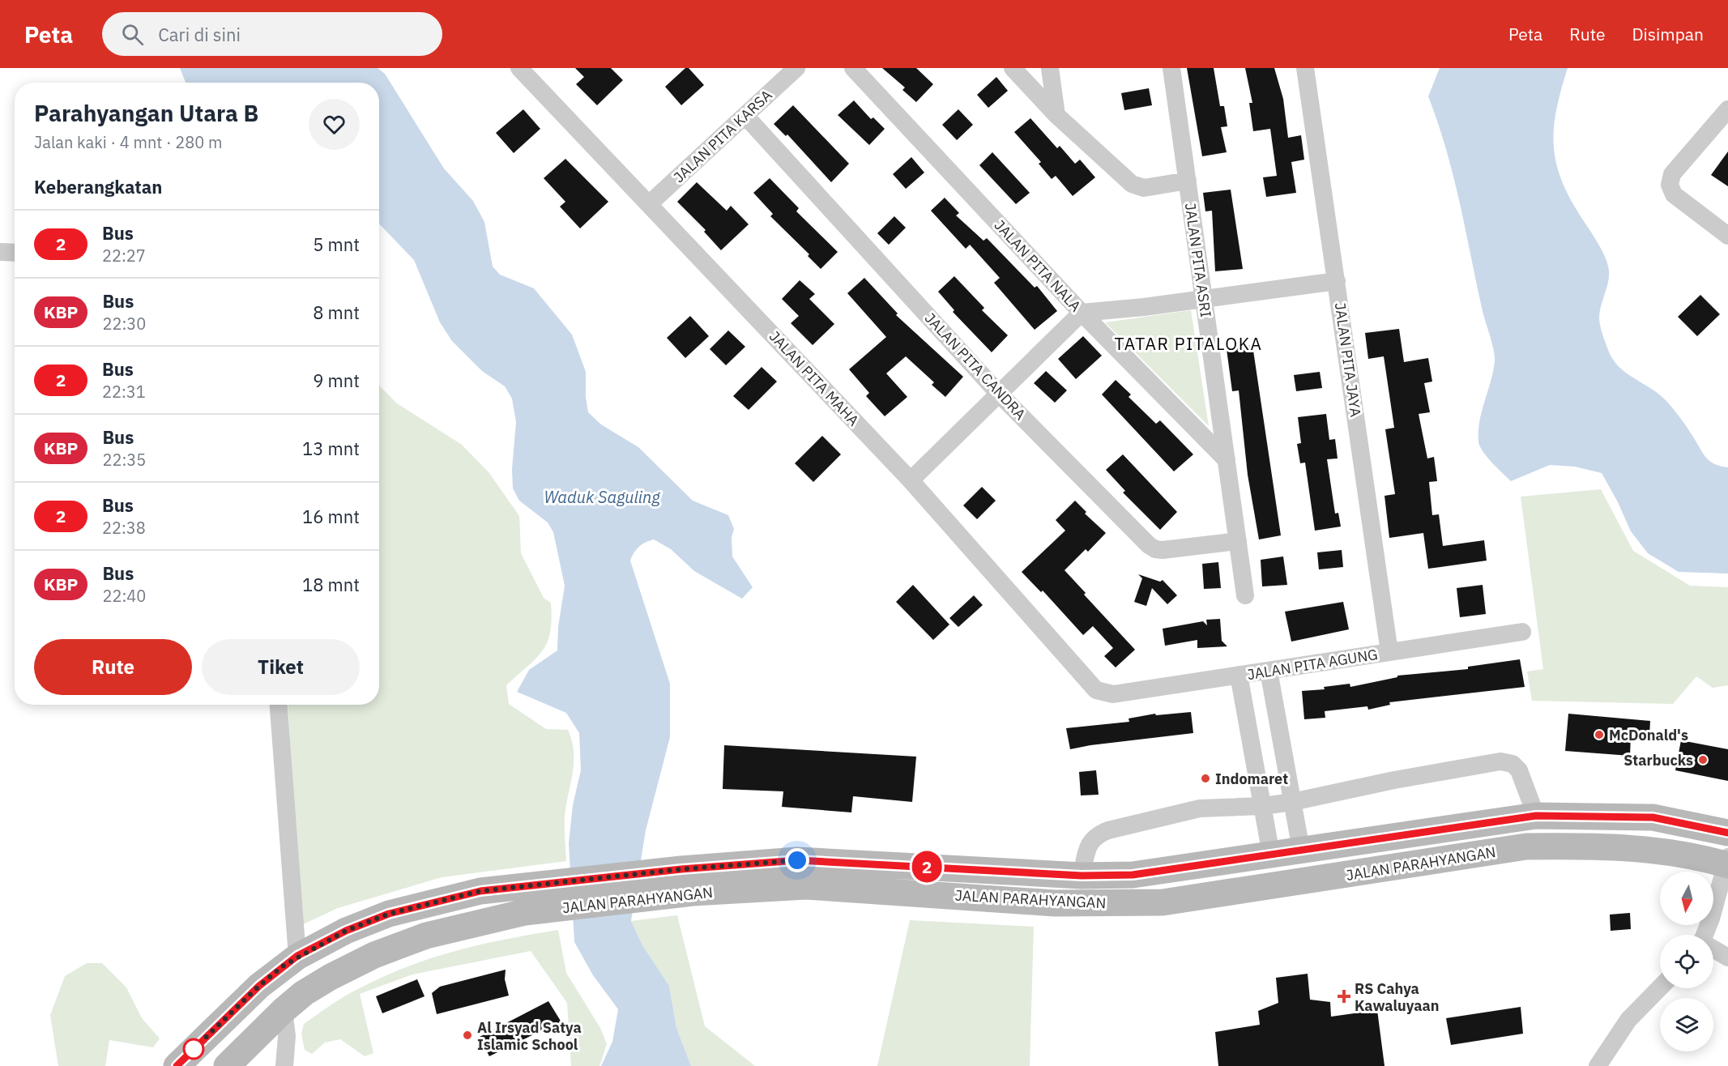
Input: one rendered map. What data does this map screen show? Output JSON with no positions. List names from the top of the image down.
{
  "streets": {
    "main road": ["JALAN PARAHYANGAN"],
    "street": [
      "JALAN PITA KARSA",
      "JALAN PITA ASRI",
      "JALAN PITA NALA",
      "JALAN PITA JAYA",
      "JALAN PITA CANDRA",
      "JALAN PITA MAHA",
      "JALAN PITA AGUNG"
    ]
  },
  "crossings": [
    ["JALAN PITA KARSA", "JALAN PITA CANDRA"],
    ["JALAN PITA KARSA", "JALAN PITA MAHA"],
    ["JALAN PITA ASRI", "JALAN PITA NALA"],
    ["JALAN PITA ASRI", "JALAN PITA CANDRA"],
    ["JALAN PITA JAYA", "JALAN PITA AGUNG"],
    ["JALAN PITA MAHA", "JALAN PITA AGUNG"]
  ],
  "districts": ["TATAR PITALOKA"],
  "water": ["Waduk Saguling"],
  "places": {
    "other": [
      "McDonald's",
      "Starbucks",
      "Indomaret",
      "Al Irsyad Satya Islamic School"
    ],
    "health": ["RS Cahya Kawaluyaan"]
  },
  "lines": ["bus line 2"],
  "north": "bottom",
  "page": {
    "header": "Peta",
    "search": "Cari di sini",
    "nav": ["Peta", "Rute", "Disimpan"],
    "on_map": "2",
    "heading": [
      ["Parahyangan Utara B", "Jalan kaki · 4 mnt · 280 m"],
      "Keberangkatan"
    ],
    "list": [
      {
        "mark": "2",
        "name": "Bus",
        "note": "22:27",
        "value": "5 mnt"
      },
      {
        "mark": "KBP",
        "name": "Bus",
        "note": "22:30",
        "value": "8 mnt"
      },
      {
        "mark": "2",
        "name": "Bus",
        "note": "22:31",
        "value": "9 mnt"
      },
      {
        "mark": "KBP",
        "name": "Bus",
        "note": "22:35",
        "value": "13 mnt"
      },
      {
        "mark": "2",
        "name": "Bus",
        "note": "22:38",
        "value": "16 mnt"
      },
      {
        "mark": "KBP",
        "name": "Bus",
        "note": "22:40",
        "value": "18 mnt"
      }
    ],
    "buttons": ["Rute", "Tiket"]
  }
}
